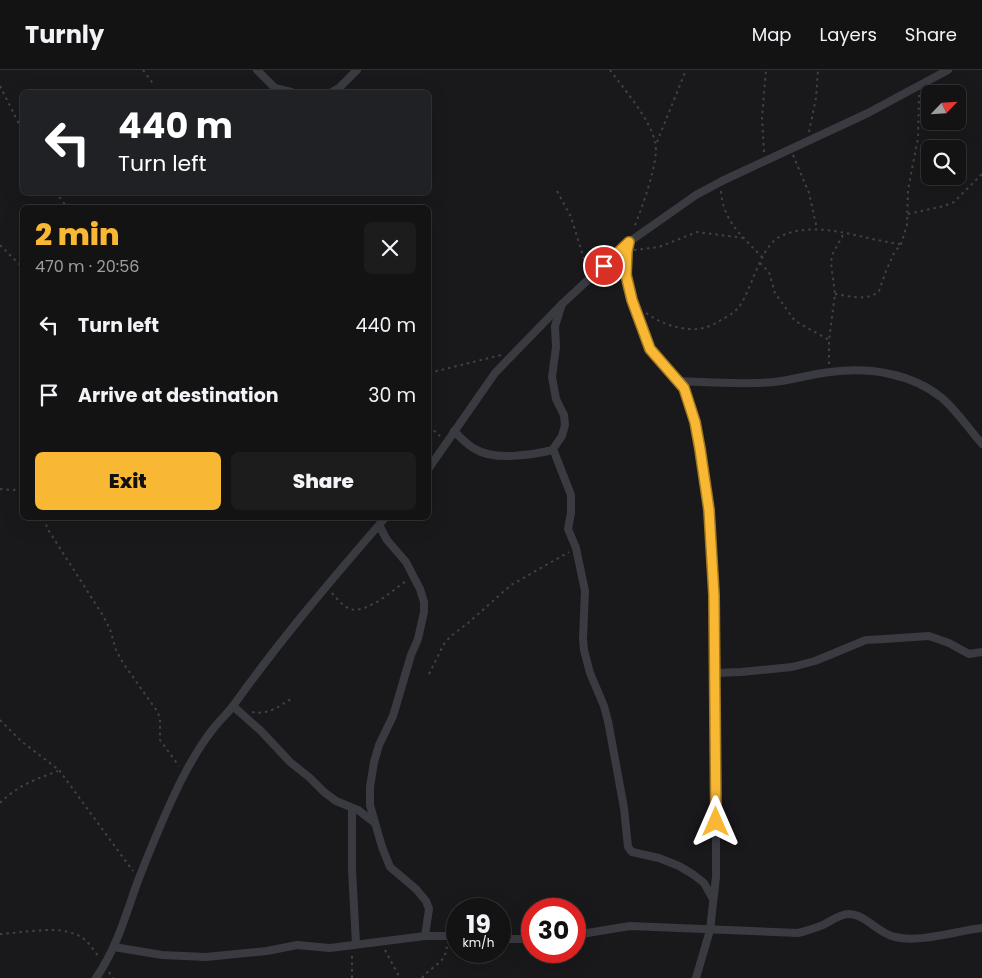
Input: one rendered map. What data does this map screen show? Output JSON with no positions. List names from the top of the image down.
{
  "north": "top right",
  "page": {
    "header": "Turnly",
    "nav": ["Map", "Layers", "Share"],
    "turn": ["440 m", "Turn left"],
    "heading": ["2 min", "470 m · 20:56"],
    "list": [
      {
        "name": "Turn left",
        "value": "440 m"
      },
      {
        "name": "Arrive at destination",
        "value": "30 m"
      }
    ],
    "buttons": ["Exit", "Share"],
    "speed": "19 km/h",
    "limit": "30"
  }
}
